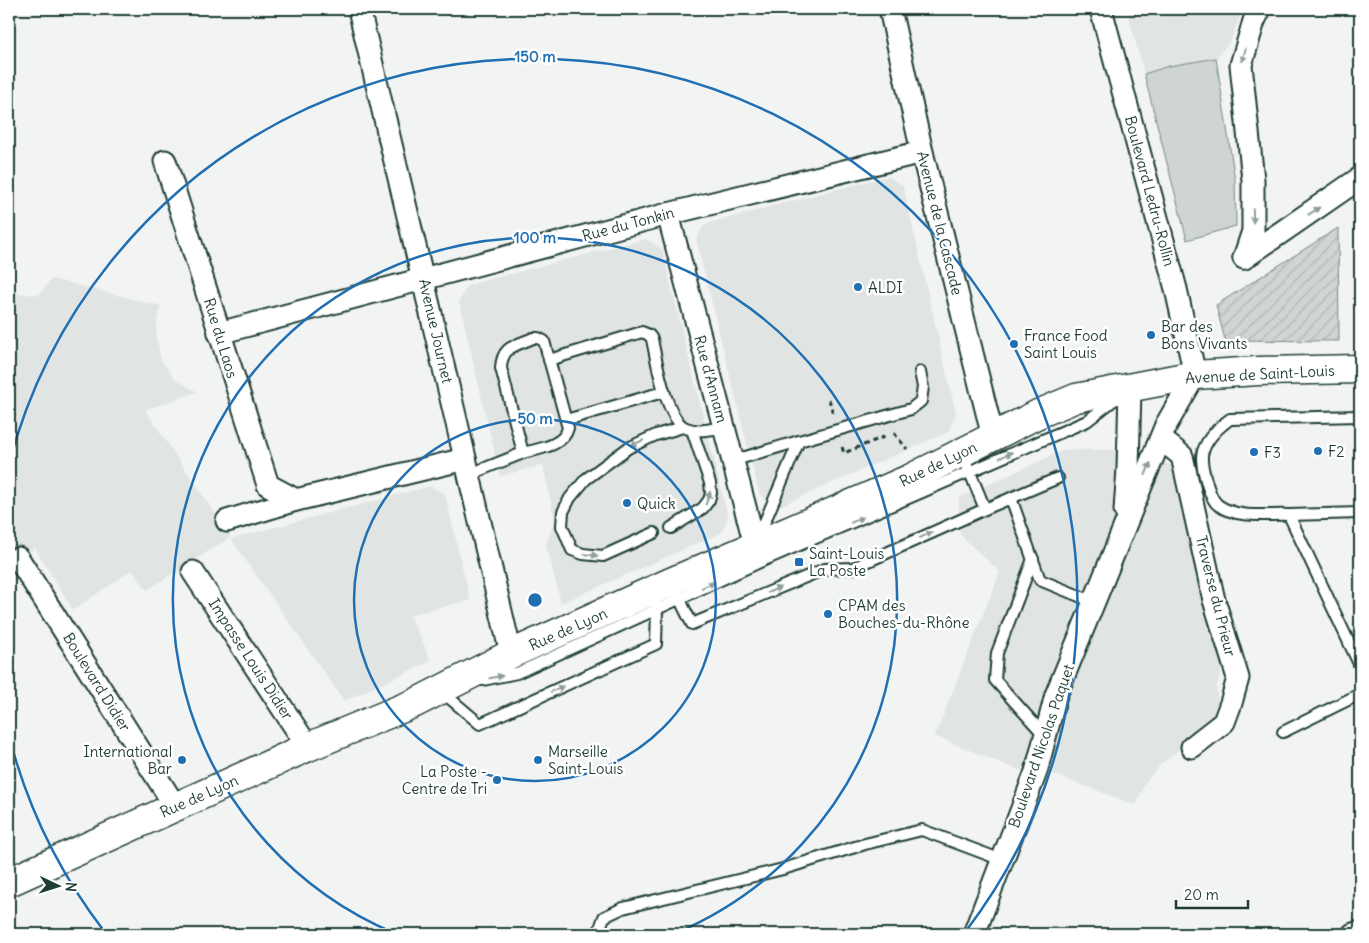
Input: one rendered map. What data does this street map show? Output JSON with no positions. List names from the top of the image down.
{
  "streets": {
    "street": [
      "Boulevard Ledru-Rollin",
      "Avenue de la Cascade",
      "Rue du Tonkin",
      "Avenue Journet",
      "Rue du Laos",
      "Avenue de Saint-Louis",
      "Rue d'Annam",
      "Rue de Lyon",
      "Traverse du Prieur",
      "Impasse Louis Didier",
      "Boulevard Didier",
      "Boulevard Nicolas Paquet"
    ]
  },
  "crossings": [
    ["Boulevard Ledru-Rollin", "Avenue de Saint-Louis"],
    ["Boulevard Ledru-Rollin", "Boulevard Nicolas Paquet"],
    ["Avenue de la Cascade", "Rue du Tonkin"],
    ["Avenue de la Cascade", "Rue de Lyon"],
    ["Rue du Tonkin", "Avenue Journet"],
    ["Rue du Tonkin", "Rue du Laos"],
    ["Rue du Tonkin", "Rue d'Annam"],
    ["Avenue Journet", "Rue de Lyon"],
    ["Avenue de Saint-Louis", "Rue de Lyon"],
    ["Avenue de Saint-Louis", "Boulevard Nicolas Paquet"],
    ["Rue d'Annam", "Rue de Lyon"],
    ["Rue de Lyon", "Impasse Louis Didier"],
    ["Rue de Lyon", "Boulevard Didier"],
    ["Rue de Lyon", "Boulevard Nicolas Paquet"],
    ["Traverse du Prieur", "Boulevard Nicolas Paquet"]
  ],
  "places": {
    "other": [
      "ALDI",
      "Bar des Bons Vivants",
      "France Food Saint Louis",
      "F2",
      "F3",
      "Quick",
      "CPAM des Bouches-du-Rhône",
      "International Bar",
      "Marseille Saint-Louis",
      "La Poste - Centre de Tri"
    ],
    "transit": ["Saint-Louis La Poste"]
  },
  "scale_bar": "20 m",
  "north": "right",
  "rings": ["150 m", "100 m", "50 m"]
}
